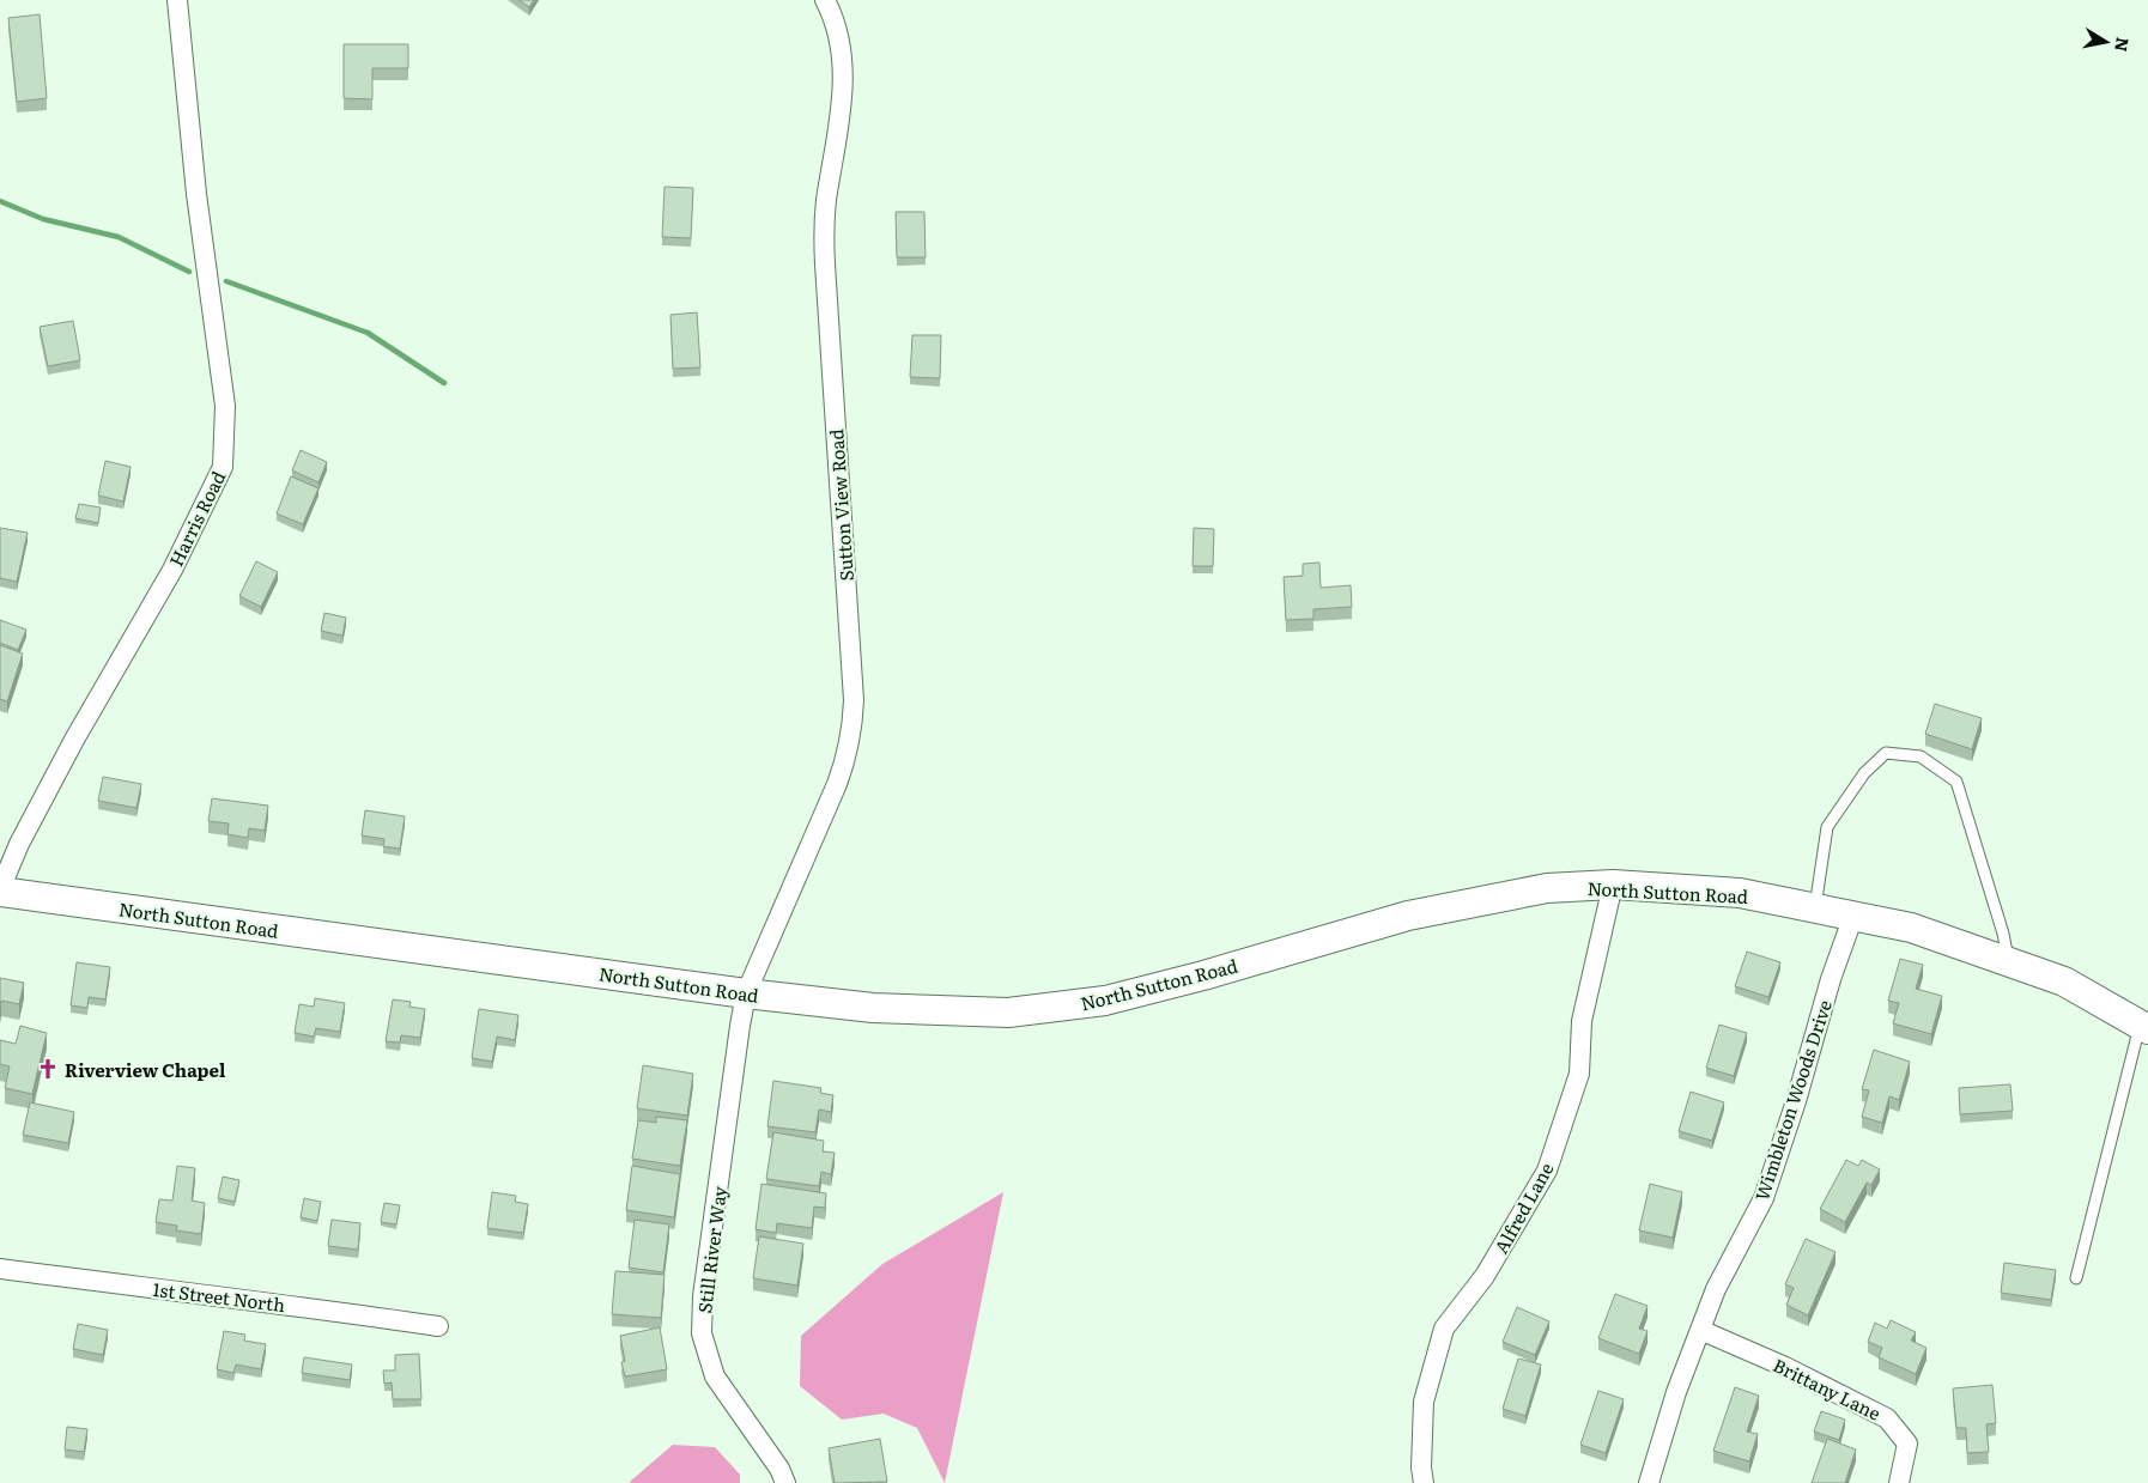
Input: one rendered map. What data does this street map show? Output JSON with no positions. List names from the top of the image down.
{
  "streets": {
    "main road": ["North Sutton Road"],
    "street": [
      "Sutton View Road",
      "Harris Road",
      "Wimbleton Woods Drive",
      "Alfred Lane",
      "Still River Way",
      "1st Street North",
      "Brittany Lane"
    ]
  },
  "crossings": [
    ["Sutton View Road", "North Sutton Road"],
    ["Sutton View Road", "Still River Way"],
    ["Harris Road", "North Sutton Road"],
    ["North Sutton Road", "Wimbleton Woods Drive"],
    ["North Sutton Road", "Alfred Lane"],
    ["North Sutton Road", "Still River Way"],
    ["Wimbleton Woods Drive", "Brittany Lane"]
  ],
  "places": {
    "church": ["Riverview Chapel"]
  },
  "north": "right"
}
